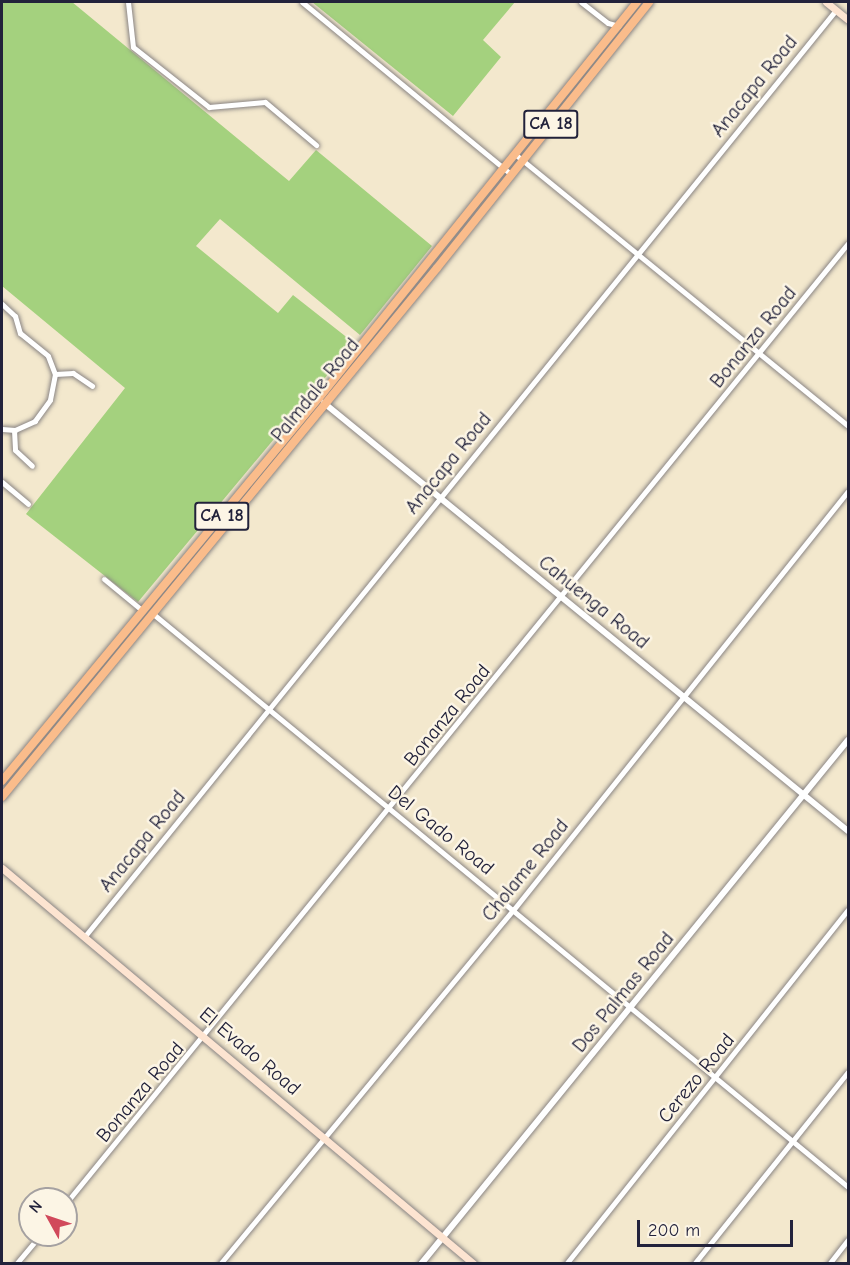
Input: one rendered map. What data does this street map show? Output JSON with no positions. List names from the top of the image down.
{
  "streets": {
    "highway": ["CA 18", "Palmdale Road"],
    "main road": ["El Evado Road"],
    "street": [
      "Anacapa Road",
      "Bonanza Road",
      "Cahuenga Road",
      "Del Gado Road",
      "Cholame Road",
      "Dos Palmas Road",
      "Cerezo Road"
    ]
  },
  "crossings": [
    ["Anacapa Road", "Cahuenga Road"],
    ["Anacapa Road", "Del Gado Road"],
    ["Anacapa Road", "El Evado Road"],
    ["Bonanza Road", "Cahuenga Road"],
    ["Bonanza Road", "Del Gado Road"],
    ["Bonanza Road", "El Evado Road"],
    ["Palmdale Road", "Cahuenga Road"],
    ["Palmdale Road", "Del Gado Road"],
    ["Cahuenga Road", "Cholame Road"],
    ["Cahuenga Road", "Dos Palmas Road"],
    ["Del Gado Road", "Cholame Road"],
    ["Del Gado Road", "Dos Palmas Road"],
    ["Del Gado Road", "Cerezo Road"],
    ["Cholame Road", "El Evado Road"],
    ["Dos Palmas Road", "El Evado Road"]
  ],
  "scale_bar": "200 m",
  "north": "top left"
}
